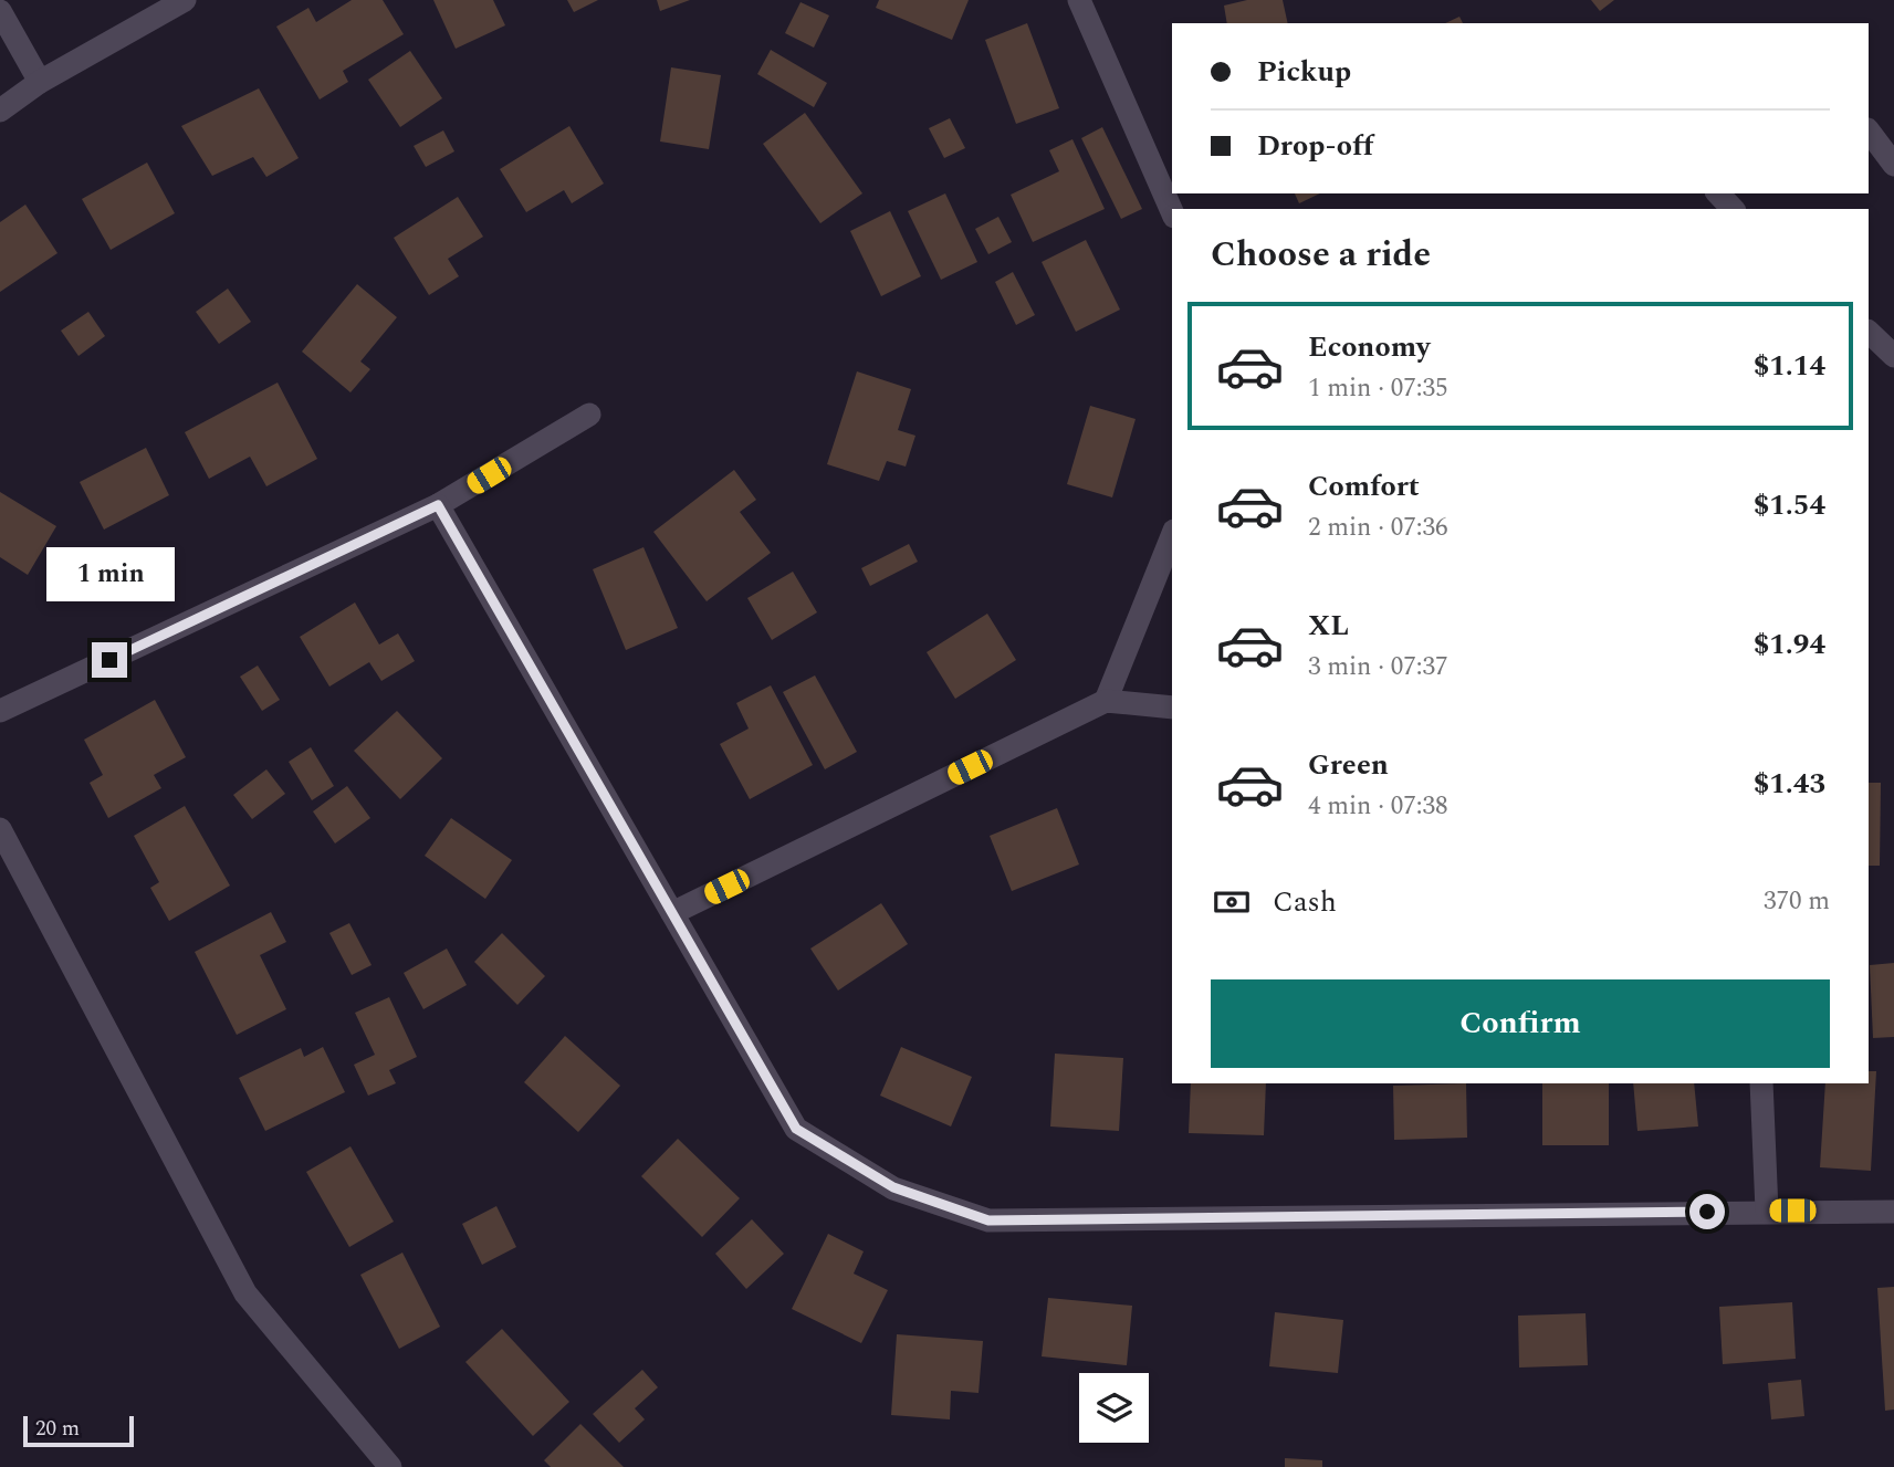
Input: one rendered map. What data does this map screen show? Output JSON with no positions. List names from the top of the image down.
{
  "scale_bar": "20 m",
  "page": {
    "banner": ["Pickup", "Drop-off"],
    "heading": "Choose a ride",
    "list": [
      {
        "name": "Economy",
        "note": "1 min · 07:35",
        "value": "$1.14"
      },
      {
        "name": "Comfort",
        "note": "2 min · 07:36",
        "value": "$1.54"
      },
      {
        "name": "XL",
        "note": "3 min · 07:37",
        "value": "$1.94"
      },
      {
        "name": "Green",
        "note": "4 min · 07:38",
        "value": "$1.43"
      }
    ],
    "bubble": "1 min",
    "pay": ["Cash", "370 m"],
    "buttons": "Confirm",
    "scale": "20 m"
  }
}
